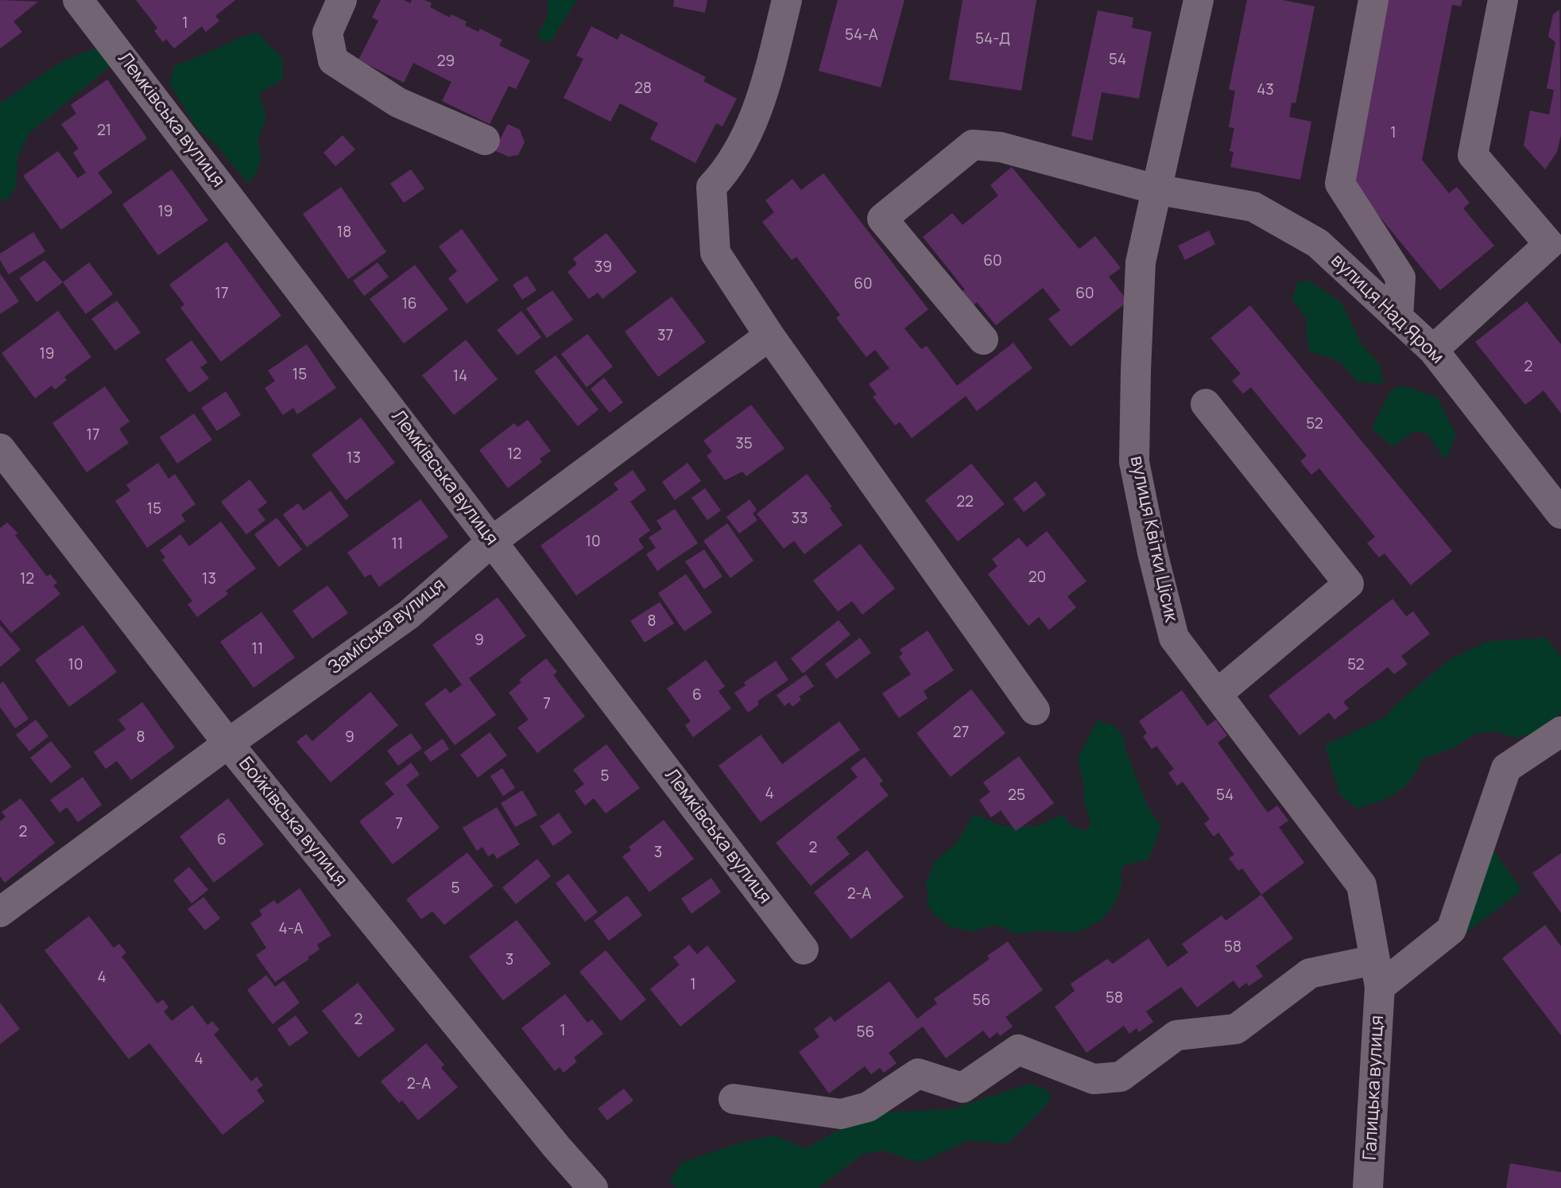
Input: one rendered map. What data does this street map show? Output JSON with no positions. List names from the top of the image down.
{
  "streets": {
    "street": [
      "Лемківська вулиця",
      "вулиця Над Яром",
      "вулиця Квітки Цісик",
      "Заміська вулиця",
      "Бойківська вулиця",
      "Галицька вулиця"
    ]
  },
  "crossings": [
    ["Лемківська вулиця", "Заміська вулиця"],
    ["вулиця Над Яром", "вулиця Квітки Цісик"],
    ["вулиця Квітки Цісик", "Галицька вулиця"],
    ["Заміська вулиця", "Бойківська вулиця"]
  ],
  "house_numbers": [
    "1",
    "54-А",
    "54-Д",
    "54",
    "29",
    "28",
    "43",
    "21",
    "1",
    "19",
    "18",
    "60",
    "39",
    "60",
    "17",
    "60",
    "16",
    "37",
    "19",
    "2",
    "15",
    "14",
    "52",
    "17",
    "35",
    "12",
    "13",
    "22",
    "15",
    "33",
    "10",
    "11",
    "20",
    "12",
    "13",
    "8",
    "9",
    "11",
    "10",
    "52",
    "6",
    "7",
    "27",
    "8",
    "9",
    "5",
    "4",
    "25",
    "54",
    "7",
    "2",
    "6",
    "2",
    "3",
    "5",
    "2-А",
    "4-А",
    "58",
    "3",
    "4",
    "1",
    "58",
    "56",
    "2",
    "1",
    "56",
    "4",
    "2-А"
  ]
}
